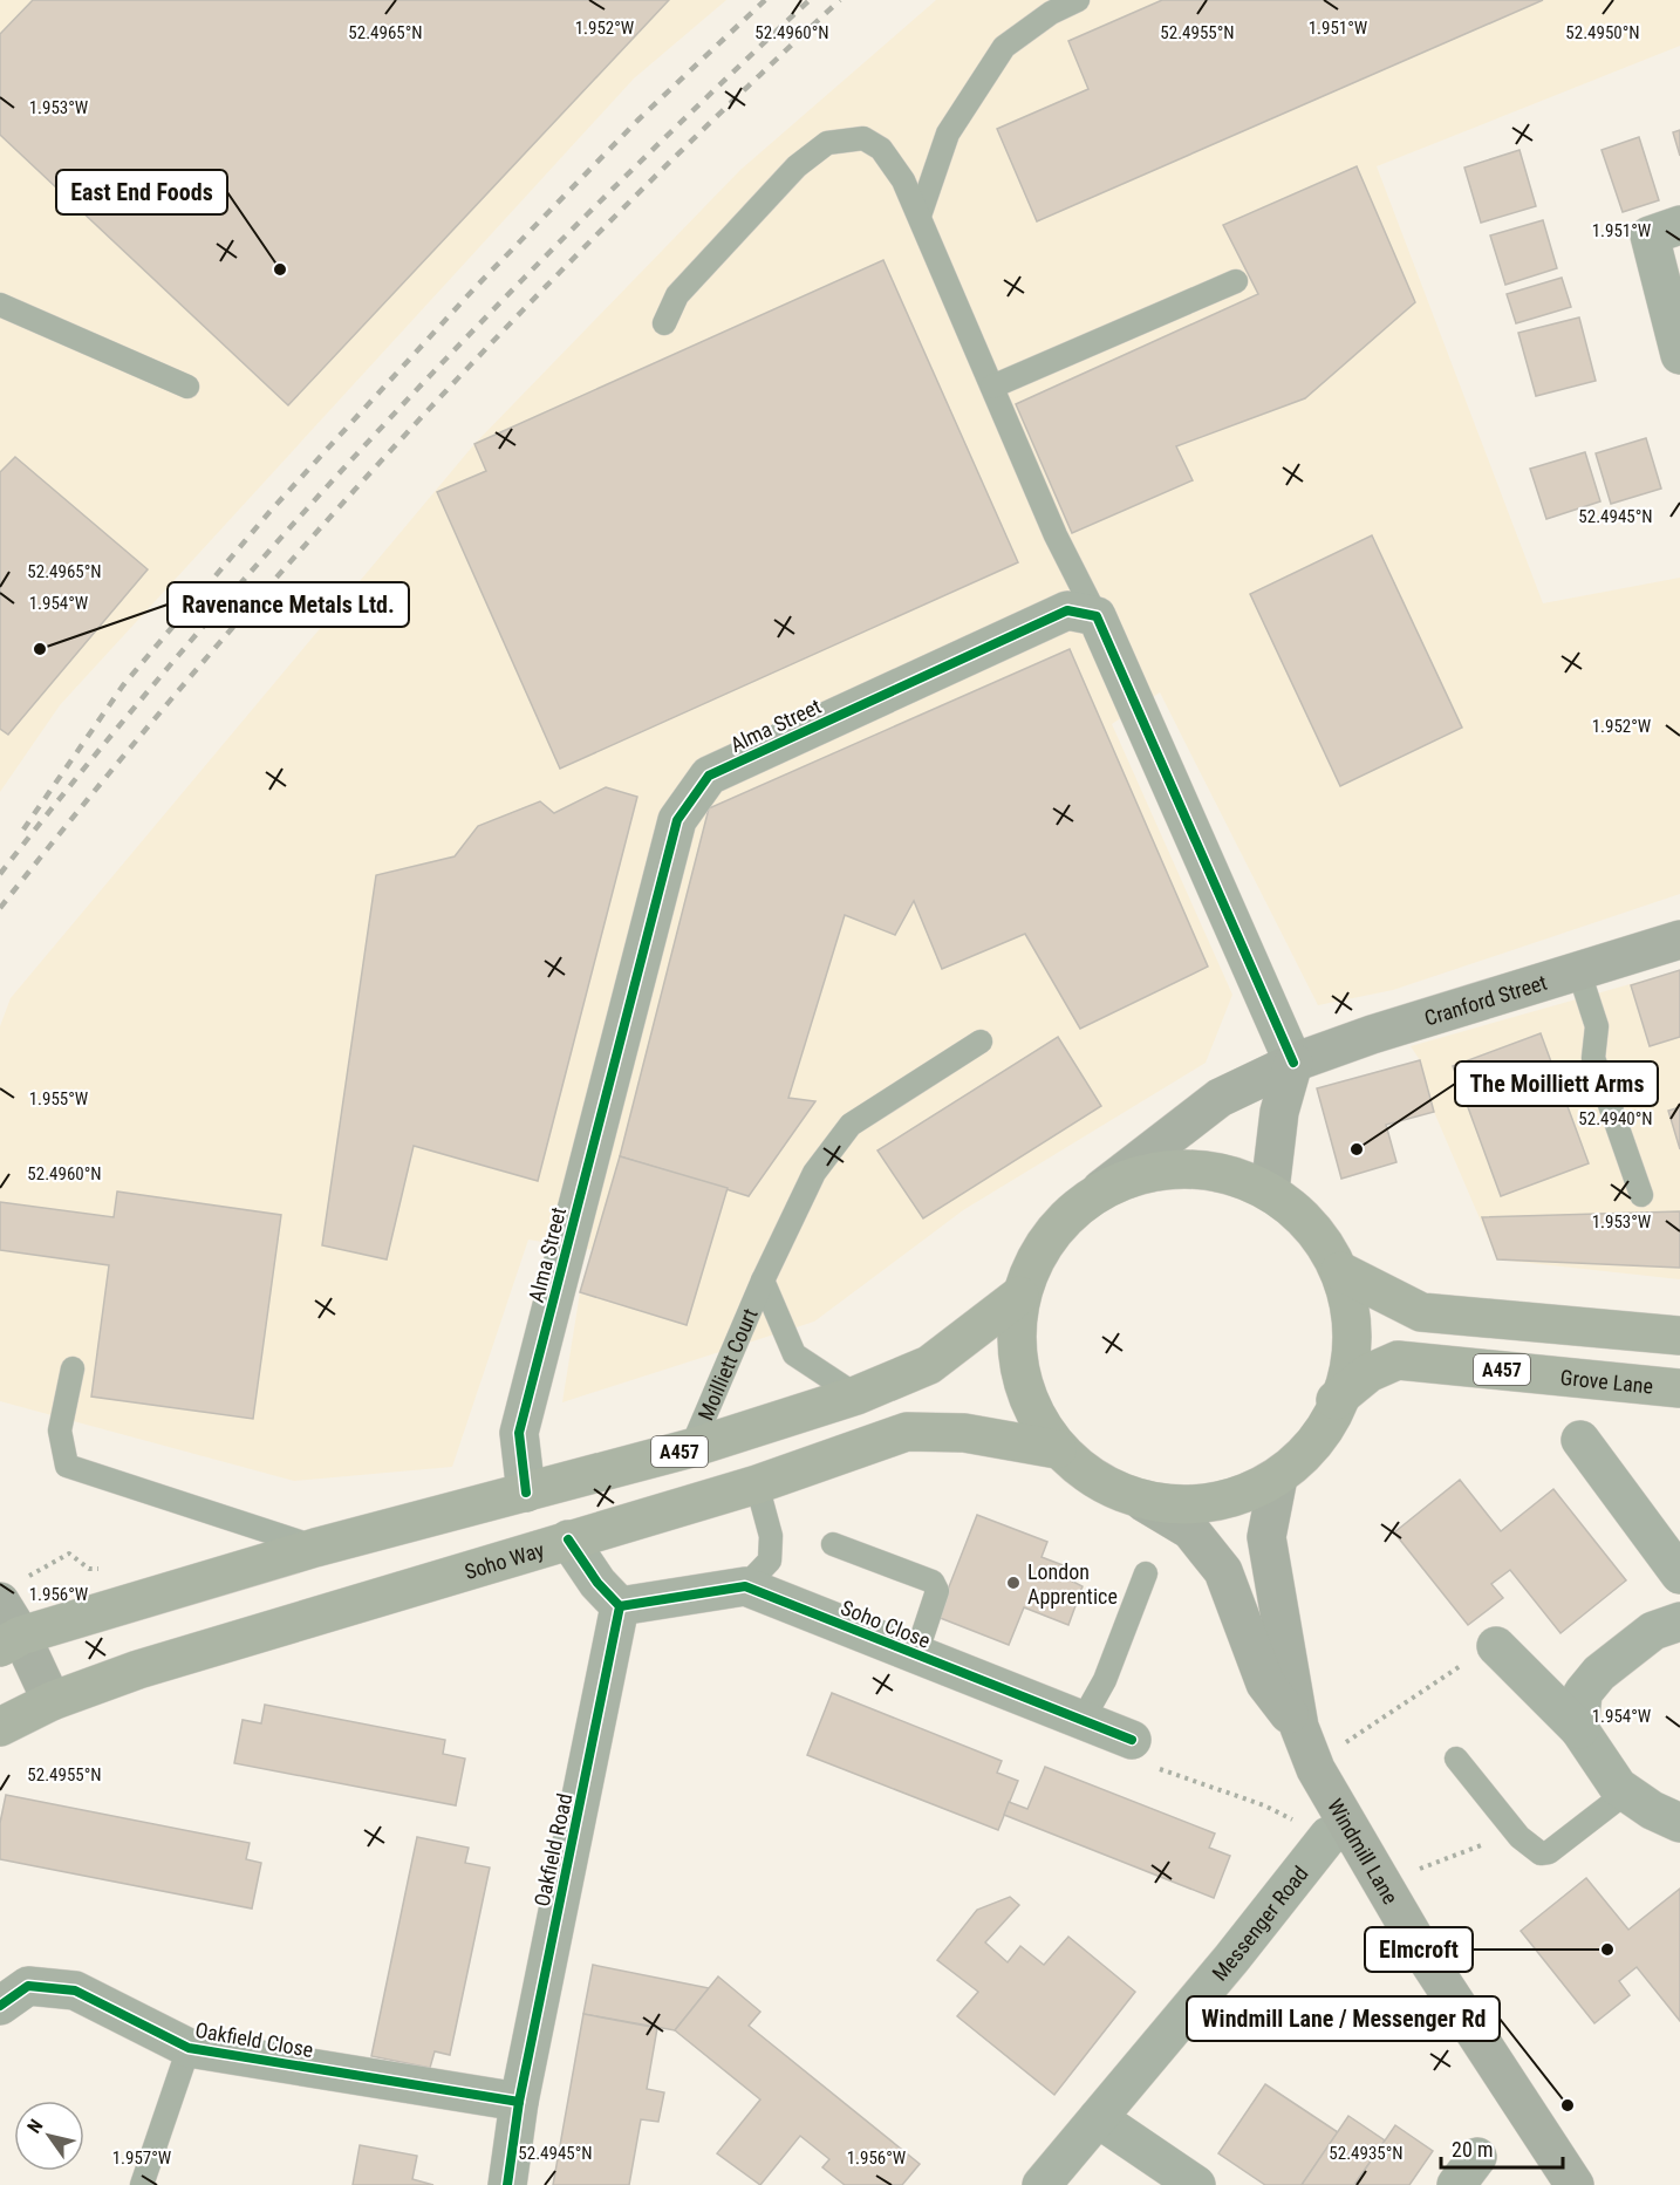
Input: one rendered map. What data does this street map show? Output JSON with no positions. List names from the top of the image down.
{
  "streets": {
    "main road": [
      "Cranford Street",
      "A457",
      "Grove Lane",
      "Soho Way",
      "Windmill Lane"
    ],
    "street": [
      "Alma Street",
      "Soho Close",
      "Oakfield Road",
      "Messenger Road",
      "Oakfield Close"
    ],
    "lane": ["Moilliett Court"]
  },
  "crossings": [
    ["Alma Street", "A457"],
    ["Moilliett Court", "A457"],
    ["Oakfield Road", "Oakfield Close"],
    ["Windmill Lane", "Messenger Road"]
  ],
  "places": [
    "East End Foods",
    "Ravenance Metals Ltd.",
    "The Moilliett Arms",
    "London Apprentice",
    "Elmcroft",
    "Windmill Lane / Messenger Rd"
  ],
  "scale_bar": "20 m",
  "north": "top left",
  "coordinates": [
    "1.952°W",
    "1.951°W",
    "52.4965°N",
    "52.4960°N",
    "52.4955°N",
    "52.4950°N",
    "1.953°W",
    "52.4945°N",
    "1.954°W",
    "1.955°W",
    "52.4940°N",
    "1.956°W",
    "52.4935°N",
    "1.957°W"
  ]
}
